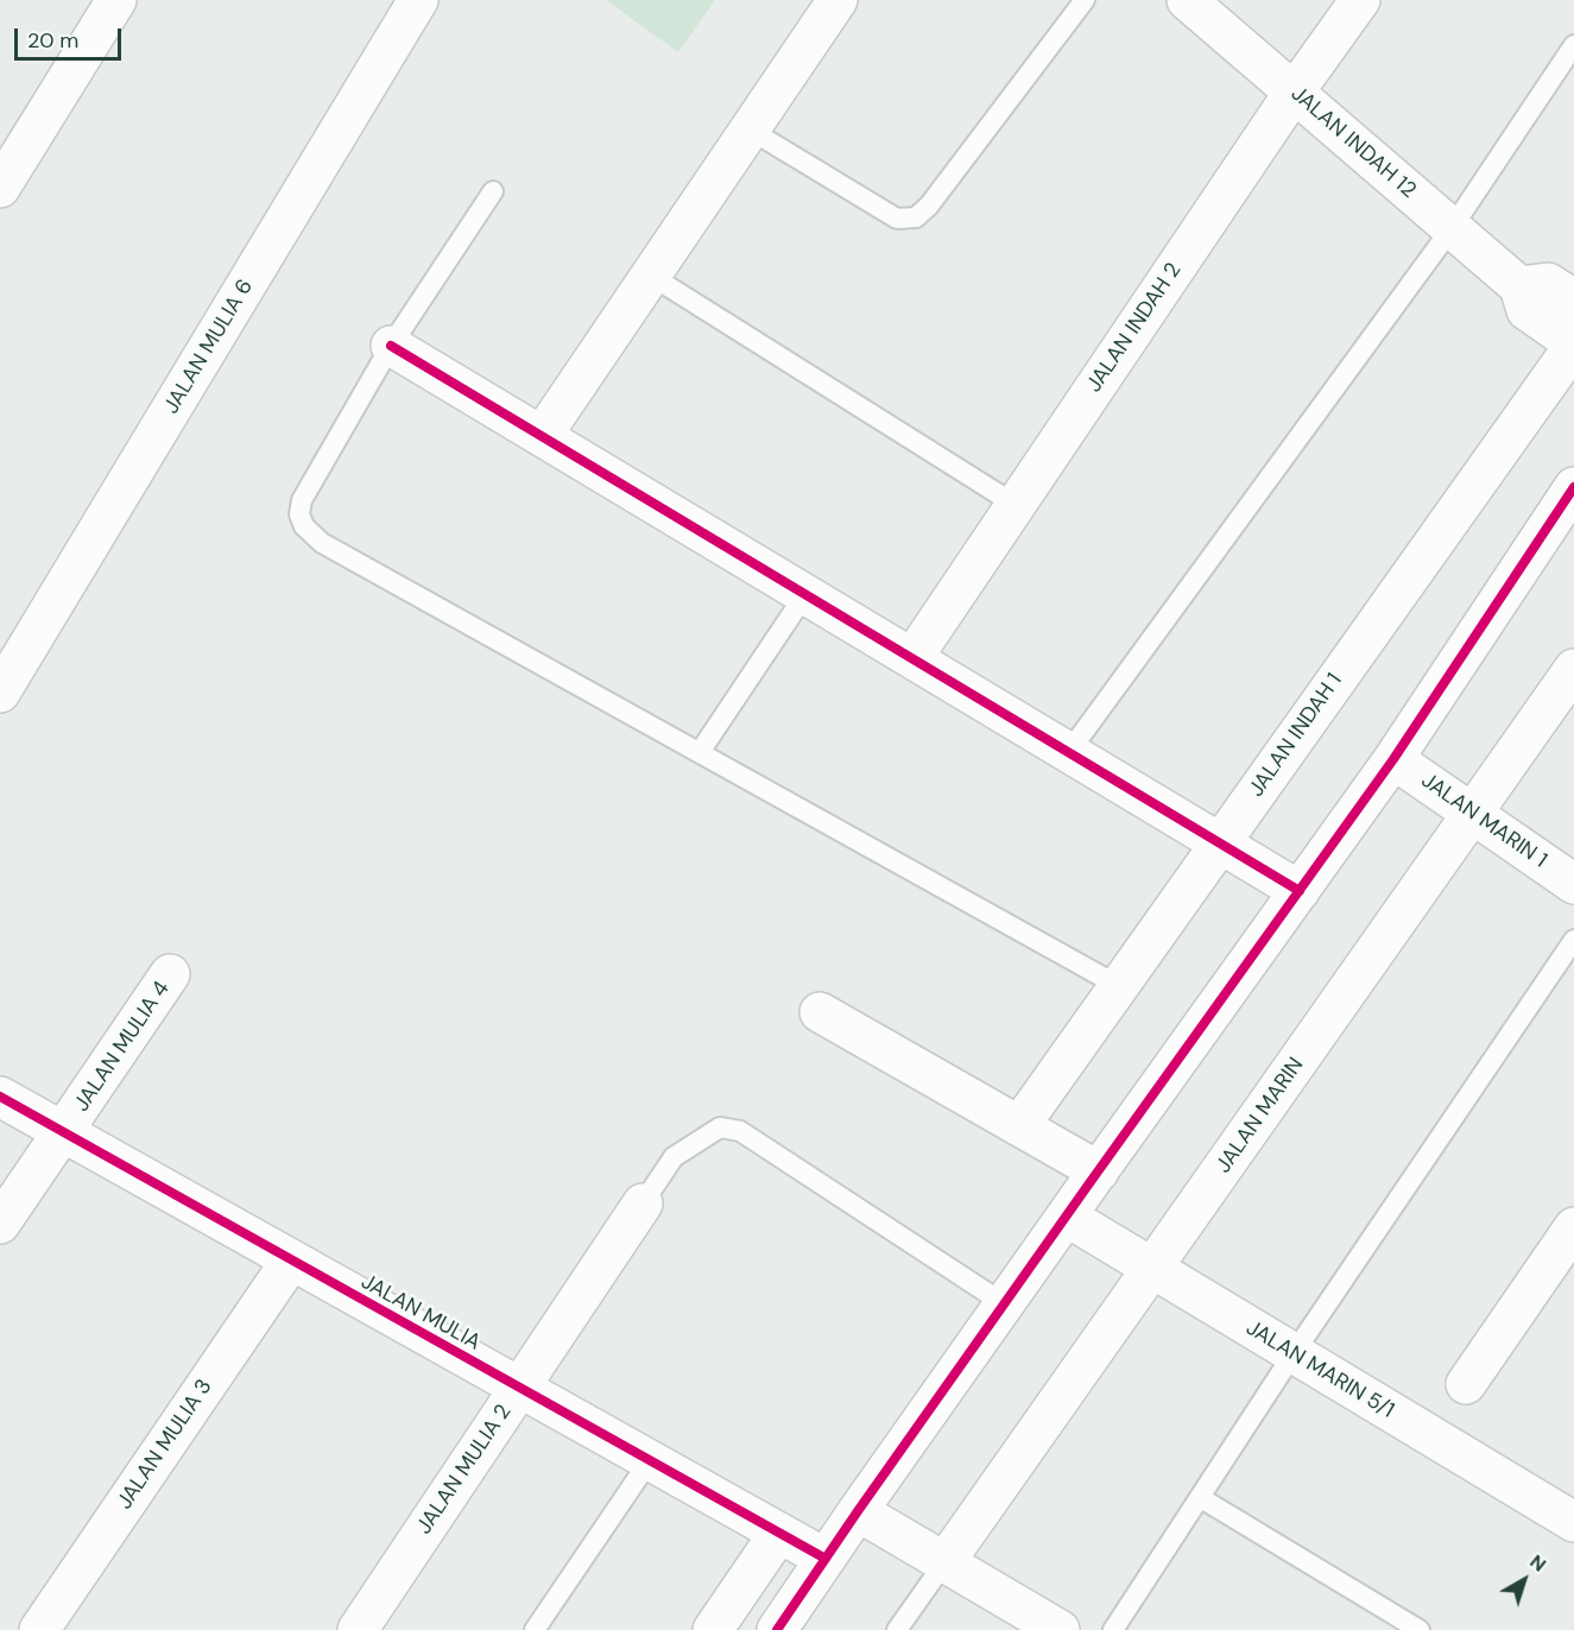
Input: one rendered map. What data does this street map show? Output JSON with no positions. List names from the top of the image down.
{
  "streets": {
    "street": [
      "JALAN INDAH 12",
      "JALAN INDAH 2",
      "JALAN MULIA 6",
      "JALAN INDAH 1",
      "JALAN MARIN 1",
      "JALAN MULIA 4",
      "JALAN MARIN",
      "JALAN MULIA",
      "JALAN MARIN 5/1",
      "JALAN MULIA 3",
      "JALAN MULIA 2"
    ]
  },
  "crossings": [
    ["JALAN INDAH 12", "JALAN INDAH 2"],
    ["JALAN INDAH 12", "JALAN INDAH 1"],
    ["JALAN MARIN 1", "JALAN MARIN"],
    ["JALAN MULIA 4", "JALAN MULIA"],
    ["JALAN MARIN", "JALAN MARIN 5/1"],
    ["JALAN MULIA", "JALAN MULIA 3"],
    ["JALAN MULIA", "JALAN MULIA 2"]
  ],
  "scale_bar": "20 m",
  "north": "top right"
}
